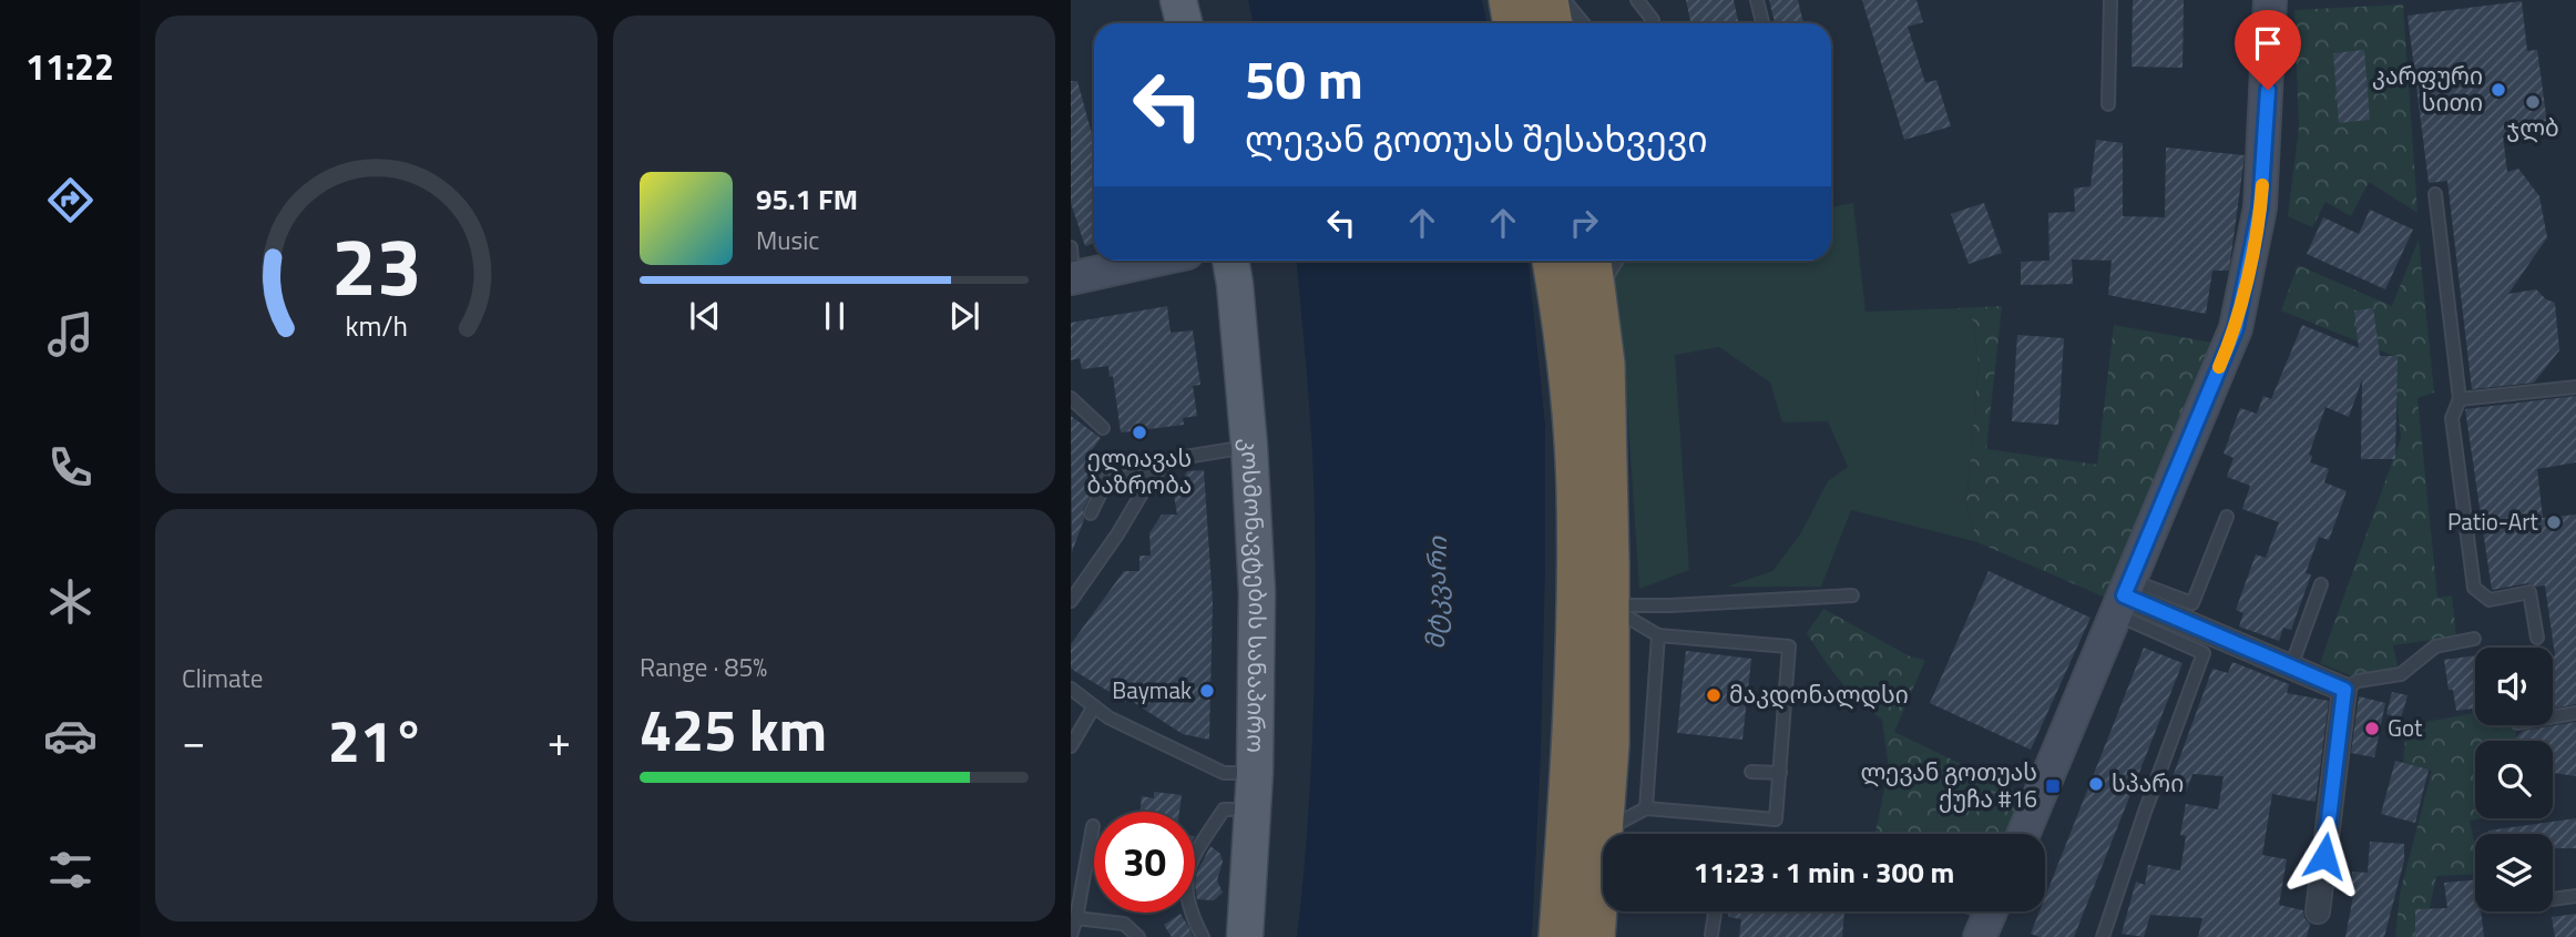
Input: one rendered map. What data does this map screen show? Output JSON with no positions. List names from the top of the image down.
{
  "streets": {
    "main road": ["კოსმონავტების სანაპირო"]
  },
  "water": ["მტკვარი"],
  "places": {
    "other": [
      "კარფური სითი",
      "ჯლბ",
      "ელიავას ბაზრობა",
      "Patio-Art",
      "Baymak",
      "მაკდონალდსი",
      "Got",
      "სპარი"
    ],
    "transit": ["ლევან გოთუას ქუჩა #16"]
  },
  "page": {
    "tabs": "11:22",
    "turn": ["50 m", "ლევან გოთუას შესახვევი"],
    "song": ["95.1 FM", "Music"],
    "tile": [
      "Climate",
      ["Range · 85%", "425 km"]
    ],
    "heat": ["−", "21°", "+"],
    "limit": "30",
    "trip": "11:23 · 1 min · 300 m",
    "gauge": ["23", "km/h"]
  }
}
